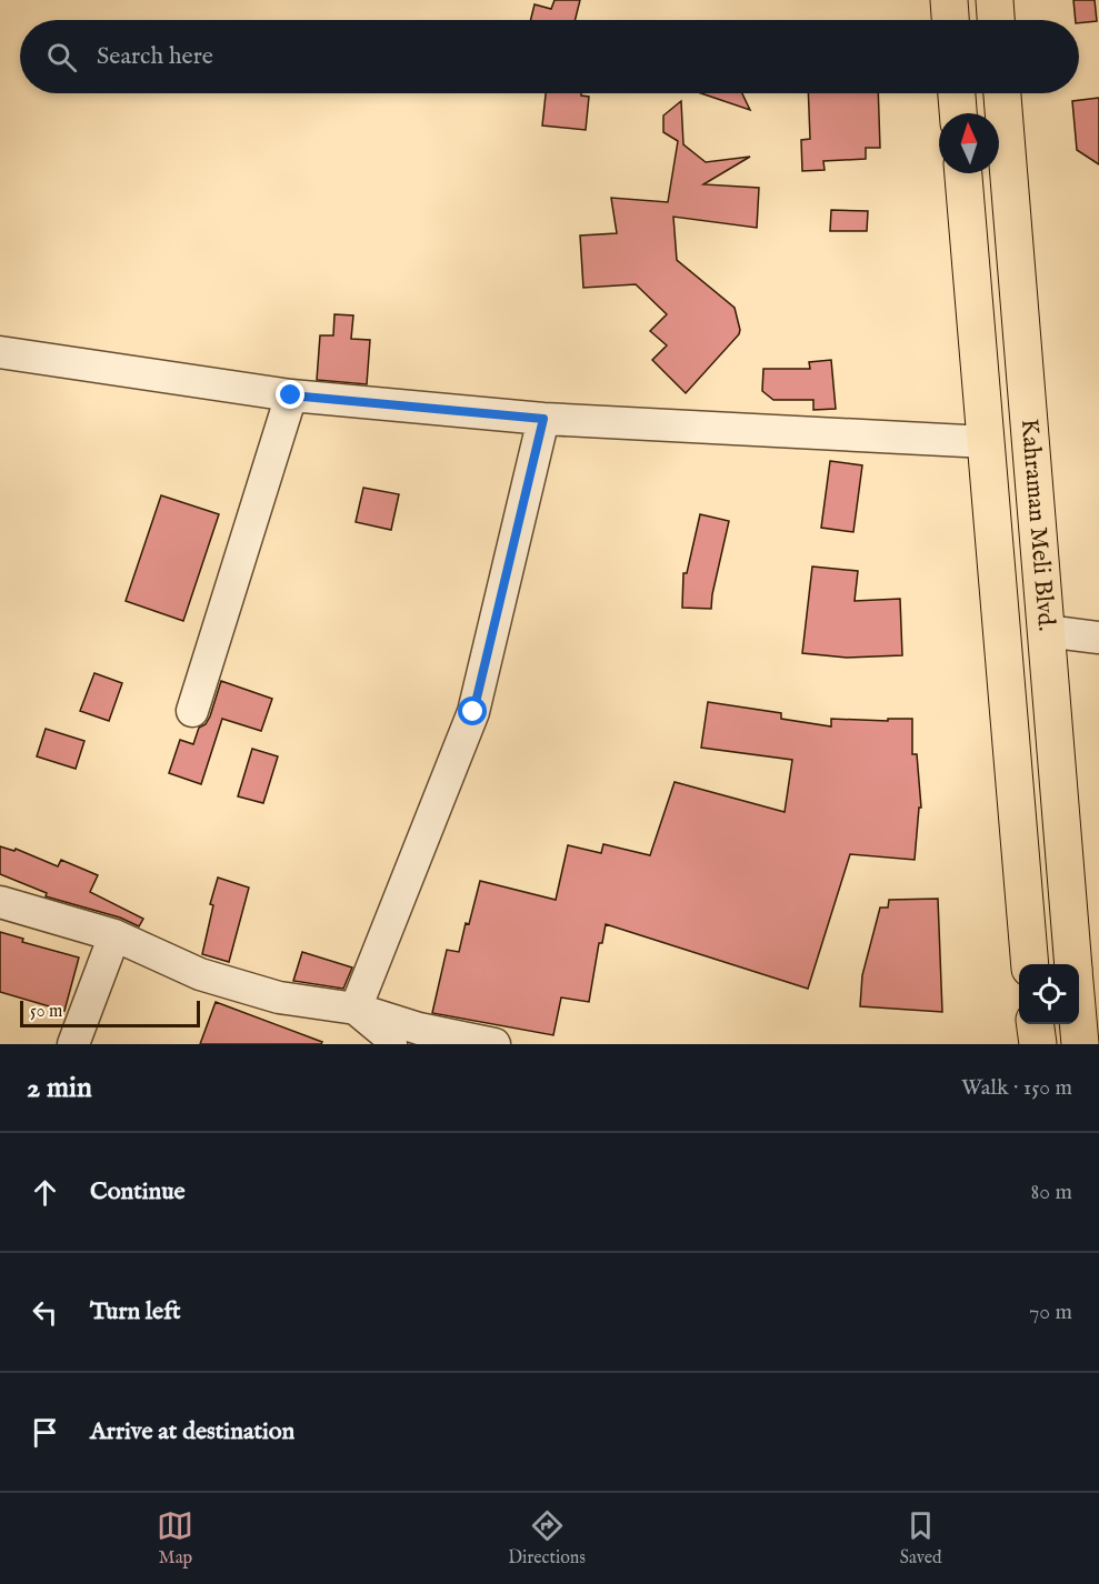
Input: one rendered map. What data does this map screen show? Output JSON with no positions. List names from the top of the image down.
{
  "streets": {
    "highway": ["Kahraman Meli Blvd."]
  },
  "scale_bar": "50 m",
  "north": "top",
  "page": {
    "search": "Search here",
    "scale": "50 m",
    "heading": ["2 min", "Walk · 150 m"],
    "list": [
      ["Continue", "80 m"],
      ["Turn left", "70 m"],
      "Arrive at destination"
    ],
    "nav": ["Map", "Directions", "Saved"]
  }
}
